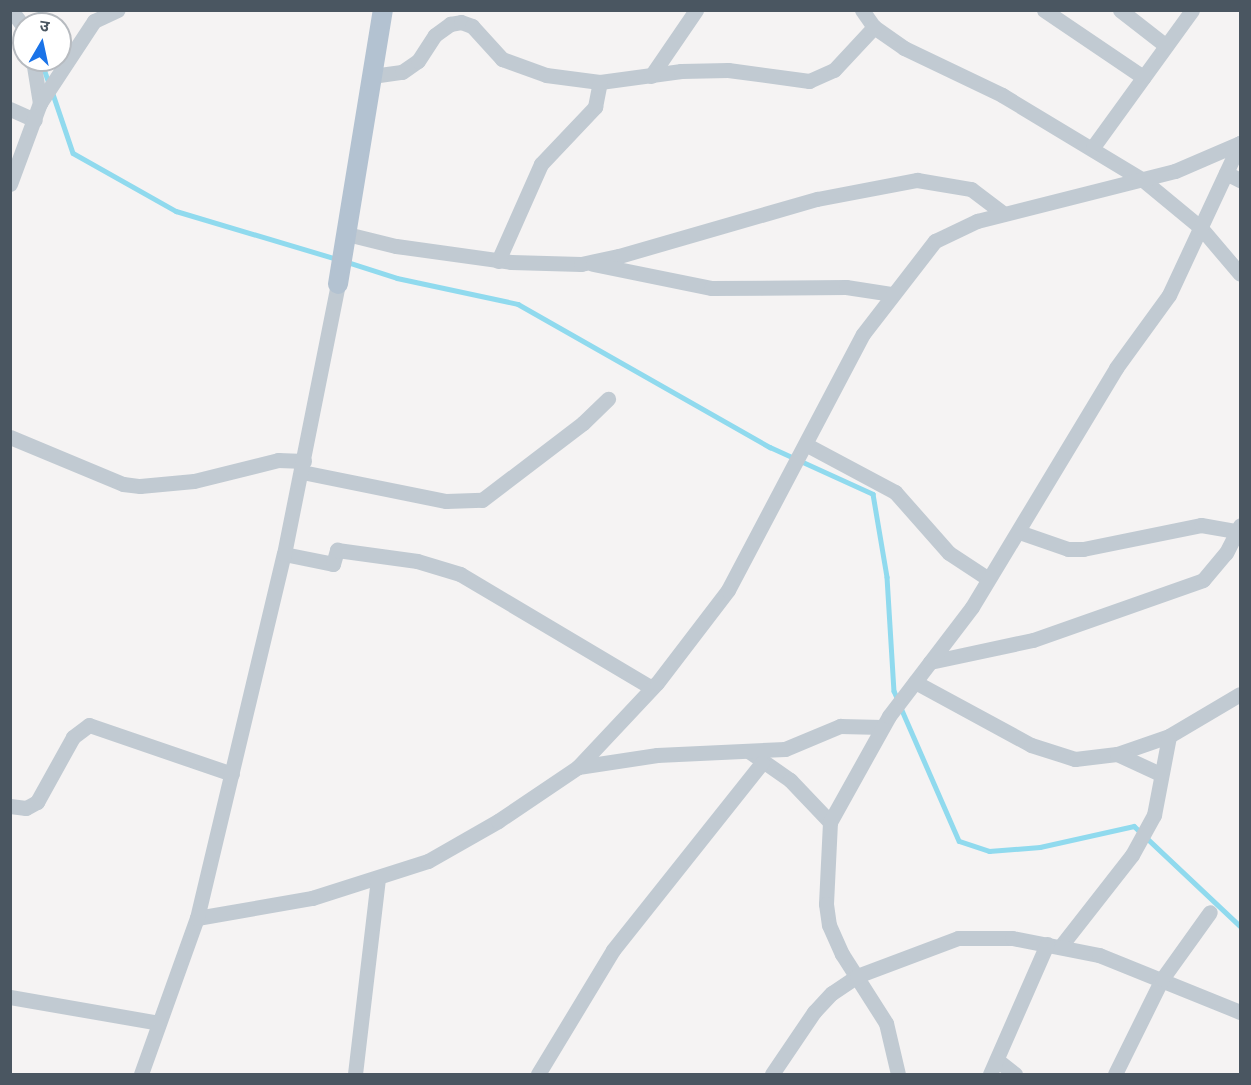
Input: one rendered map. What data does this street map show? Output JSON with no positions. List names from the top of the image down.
{
  "north": "top"
}
